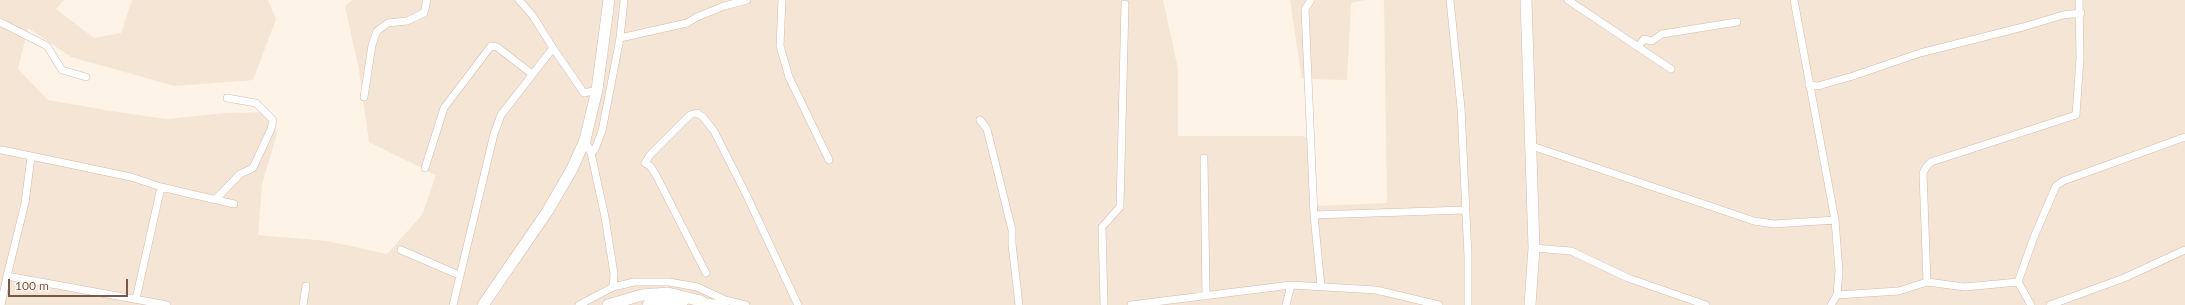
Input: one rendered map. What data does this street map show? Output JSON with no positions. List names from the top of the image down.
{
  "scale_bar": "100 m"
}
